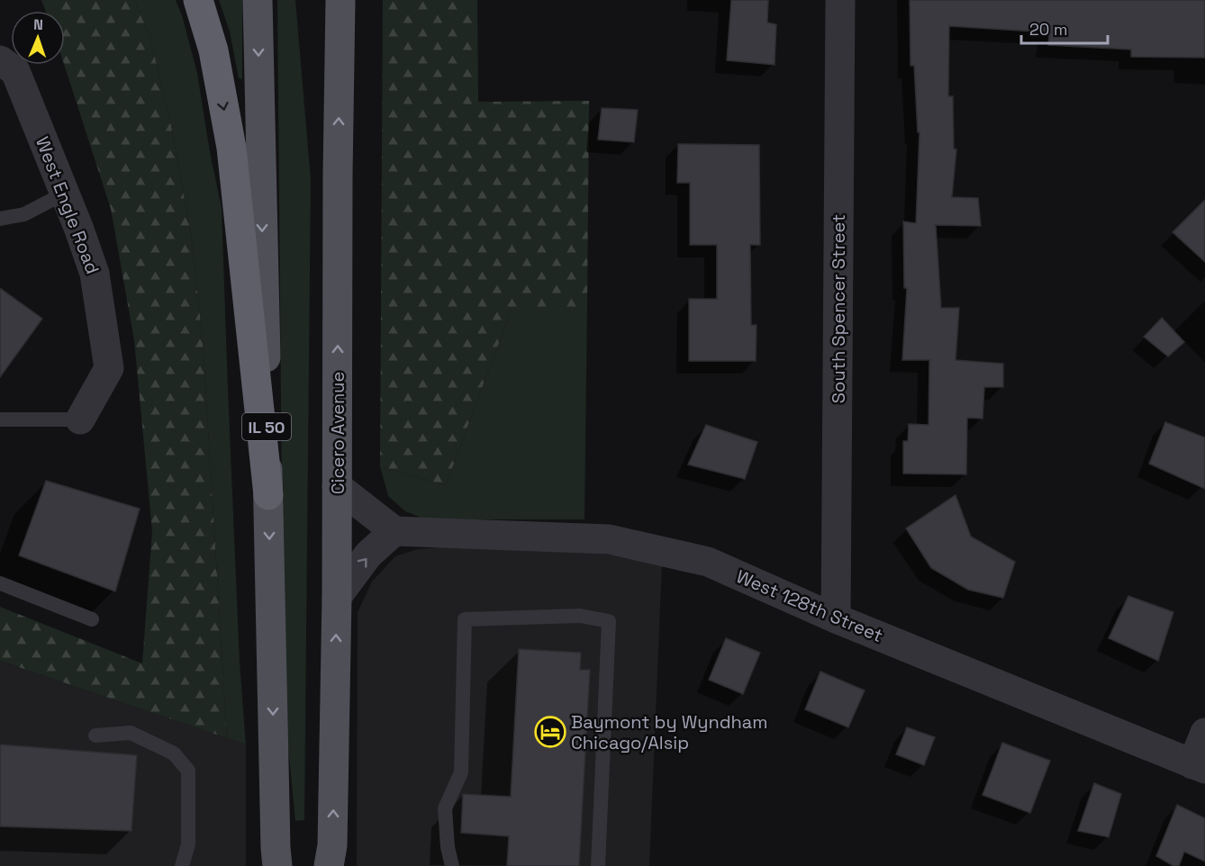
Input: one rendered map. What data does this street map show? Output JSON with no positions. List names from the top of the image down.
{
  "streets": {
    "main road": ["IL 50", "Cicero Avenue"],
    "street": ["West Engle Road", "South Spencer Street", "West 128th Street"]
  },
  "crossings": [
    ["South Spencer Street", "West 128th Street"]
  ],
  "places": {
    "hotel": ["Baymont by Wyndham Chicago/Alsip"]
  },
  "scale_bar": "20 m",
  "north": "top"
}
